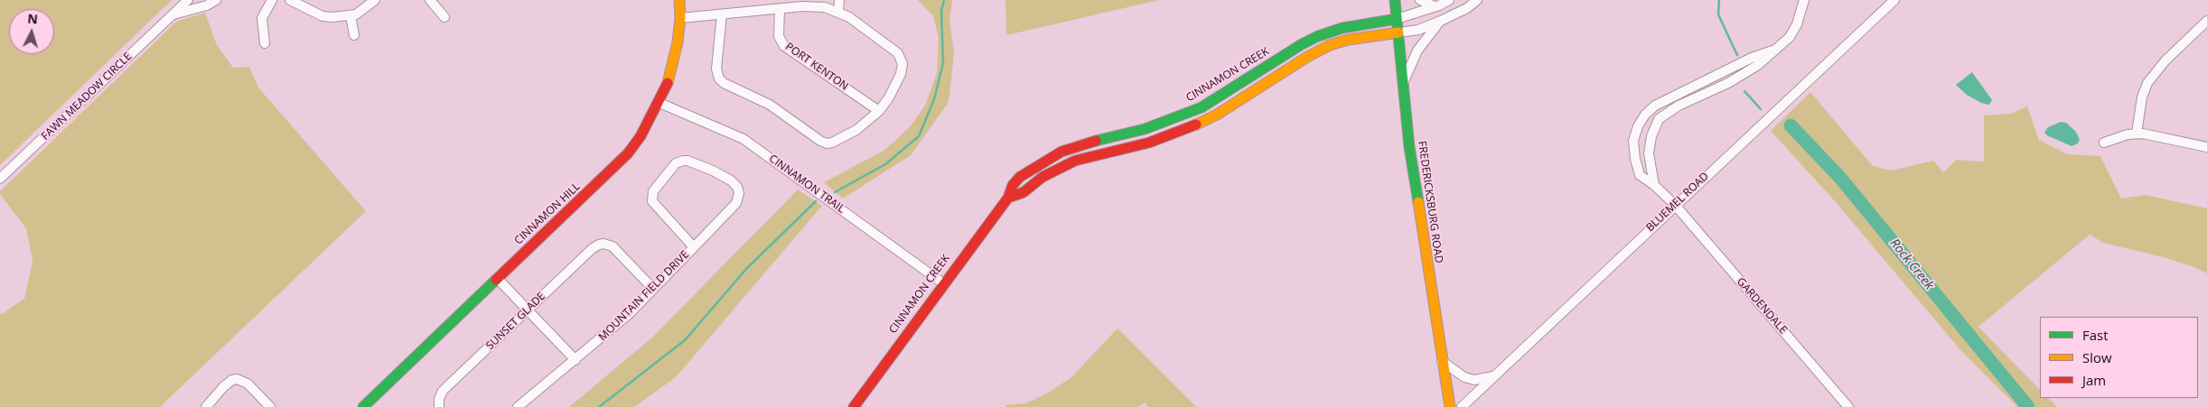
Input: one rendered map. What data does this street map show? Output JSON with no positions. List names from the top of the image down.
{
  "streets": {
    "street": [
      "PORT KENTON",
      "CINNAMON CREEK",
      "FAWN MEADOW CIRCLE",
      "CINNAMON TRAIL",
      "FREDERICKSBURG ROAD",
      "BLUEMEL ROAD",
      "CINNAMON HILL",
      "MOUNTAIN FIELD DRIVE",
      "GARDENDALE",
      "SUNSET GLADE"
    ]
  },
  "crossings": [
    ["CINNAMON CREEK", "CINNAMON TRAIL"],
    ["CINNAMON CREEK", "FREDERICKSBURG ROAD"],
    ["CINNAMON TRAIL", "CINNAMON HILL"],
    ["BLUEMEL ROAD", "GARDENDALE"],
    ["MOUNTAIN FIELD DRIVE", "SUNSET GLADE"]
  ],
  "water": ["Rock Creek"],
  "legend": ["Fast", "Slow", "Jam"],
  "north": "top"
}
